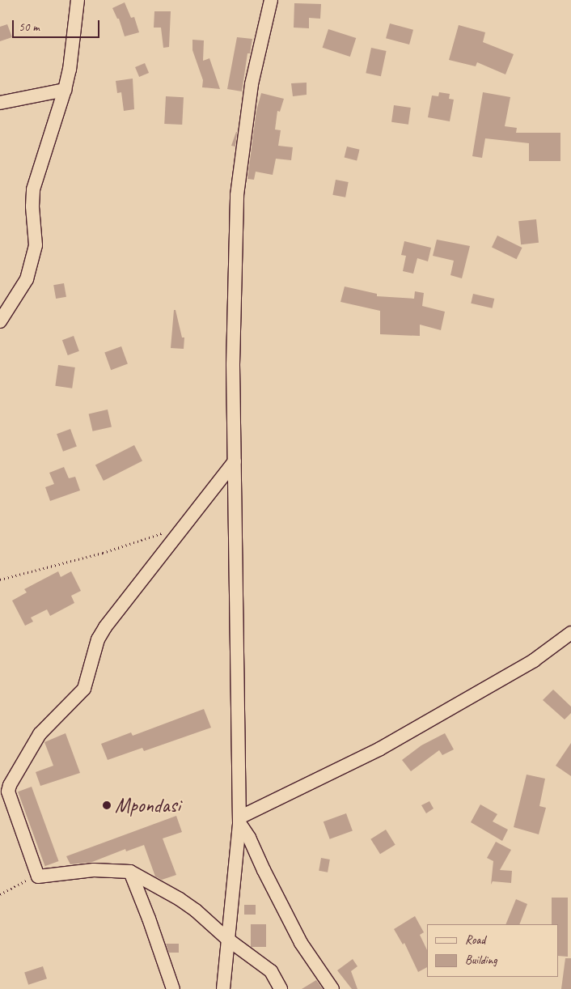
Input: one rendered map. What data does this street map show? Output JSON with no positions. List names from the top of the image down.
{
  "places": ["Mpondasi"],
  "legend": ["Road", "Building"],
  "scale_bar": "50 m"
}
